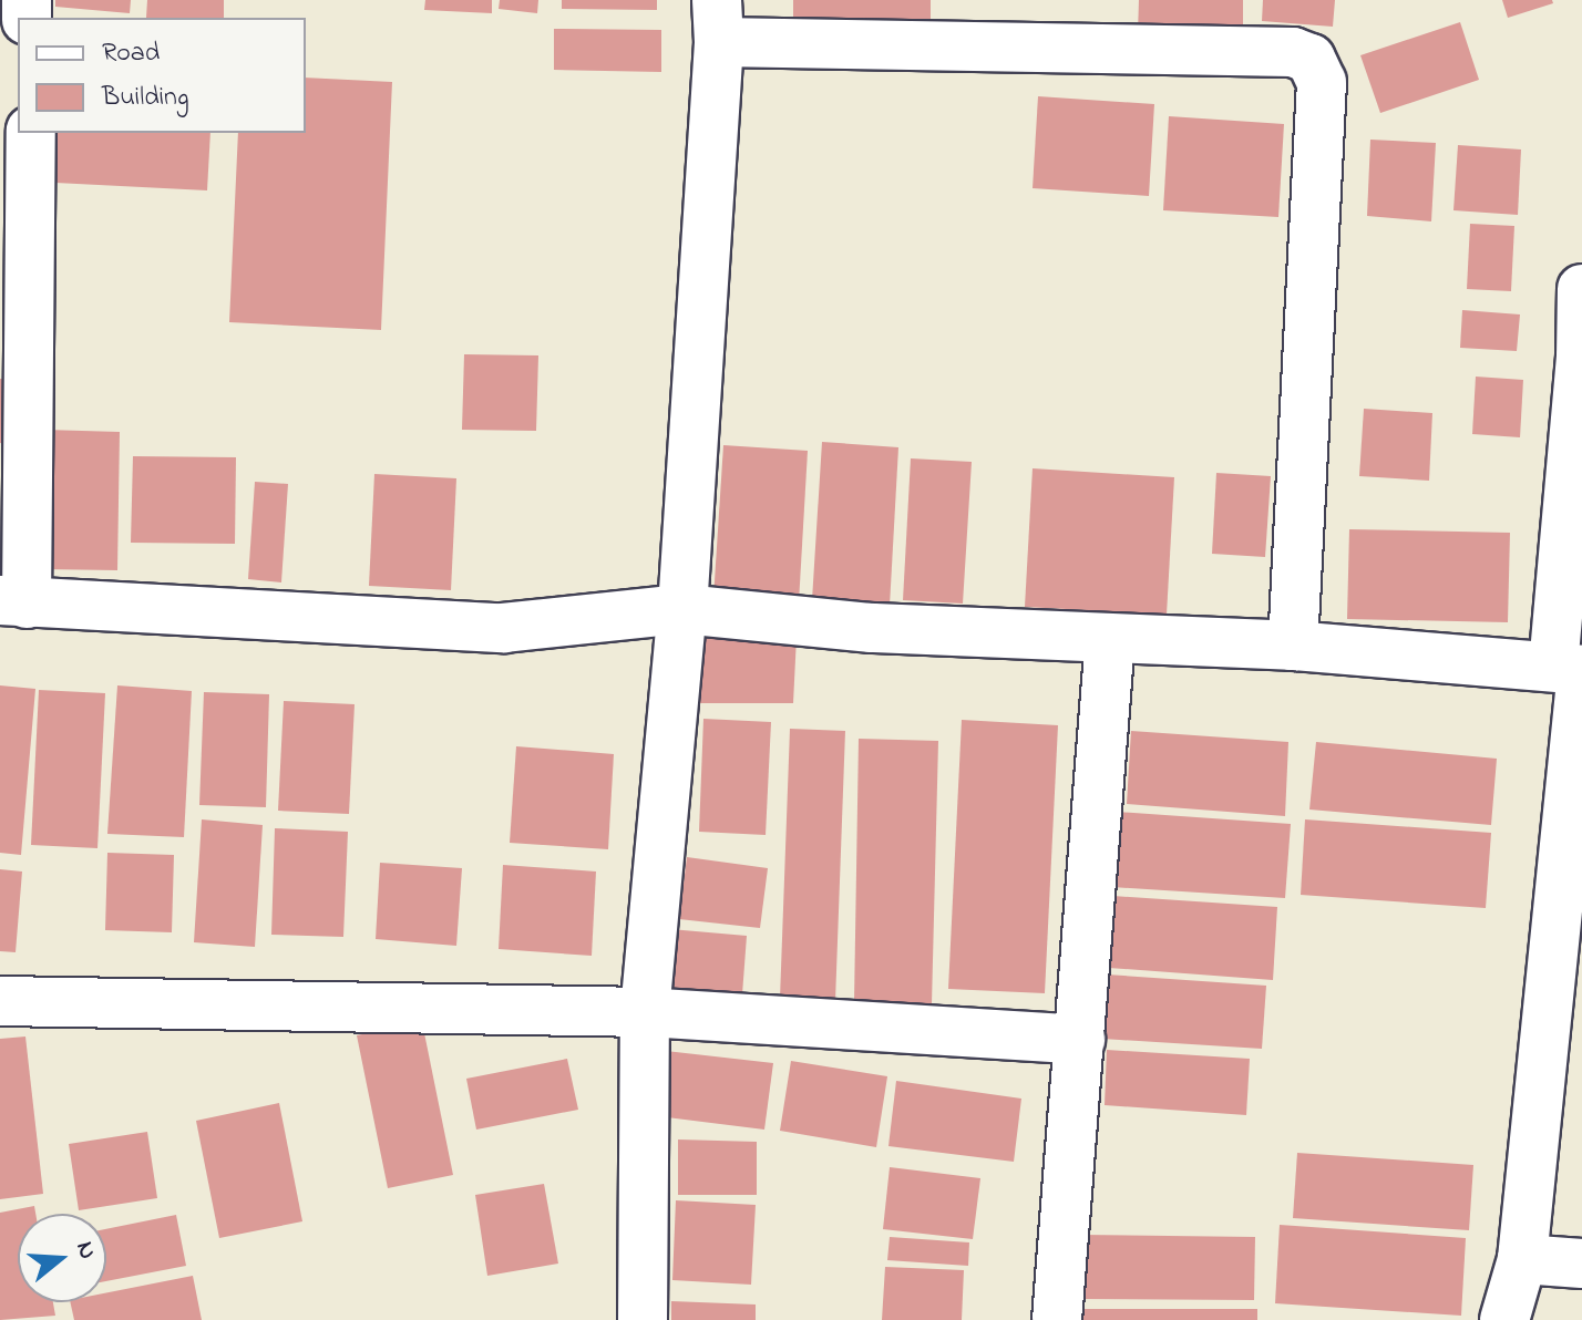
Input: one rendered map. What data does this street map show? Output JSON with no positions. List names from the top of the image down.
{
  "legend": ["Road", "Building"],
  "north": "right"
}
